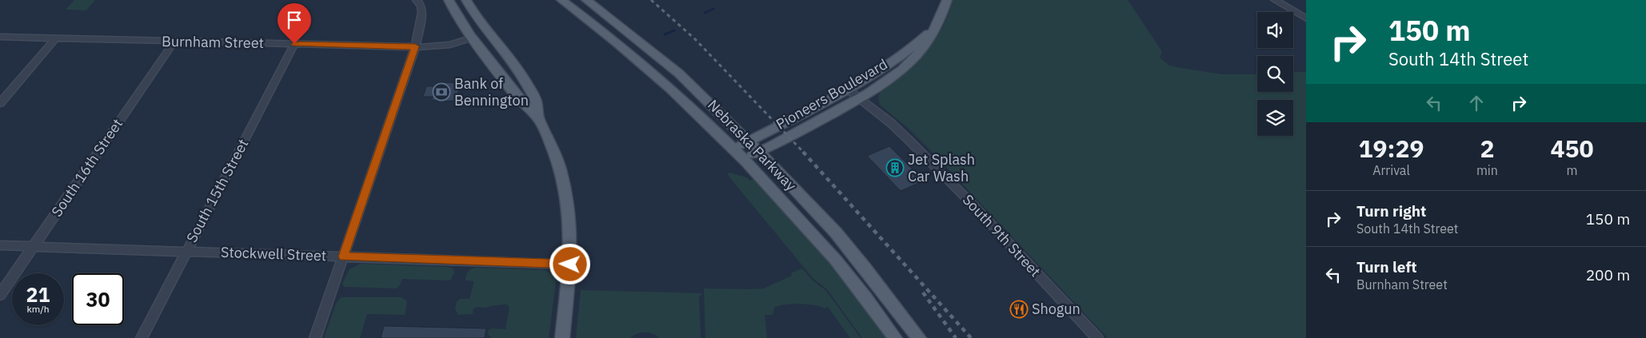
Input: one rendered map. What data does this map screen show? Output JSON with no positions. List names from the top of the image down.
{
  "streets": {
    "main road": ["Pioneers Boulevard", "Nebraska Parkway"],
    "street": [
      "Burnham Street",
      "South 16th Street",
      "South 15th Street",
      "South 9th Street",
      "Stockwell Street"
    ]
  },
  "crossings": [
    ["Burnham Street", "South 16th Street"],
    ["Burnham Street", "South 15th Street"],
    ["Pioneers Boulevard", "Nebraska Parkway"],
    ["Pioneers Boulevard", "South 9th Street"],
    ["South 16th Street", "Stockwell Street"],
    ["South 15th Street", "Stockwell Street"]
  ],
  "places": {
    "bank": ["Bank of Bennington"],
    "building": ["Jet Splash Car Wash"],
    "restaurant": ["Shogun"]
  },
  "page": {
    "turn": ["150 m", "South 14th Street"],
    "eta": [
      "19:29",
      "Arrival",
      "2",
      "min",
      "450",
      "m"
    ],
    "list": [
      {
        "name": "Turn right",
        "note": "South 14th Street",
        "value": "150 m"
      },
      {
        "name": "Turn left",
        "note": "Burnham Street",
        "value": "200 m"
      }
    ],
    "speed": "21 km/h",
    "limit": "30"
  }
}
